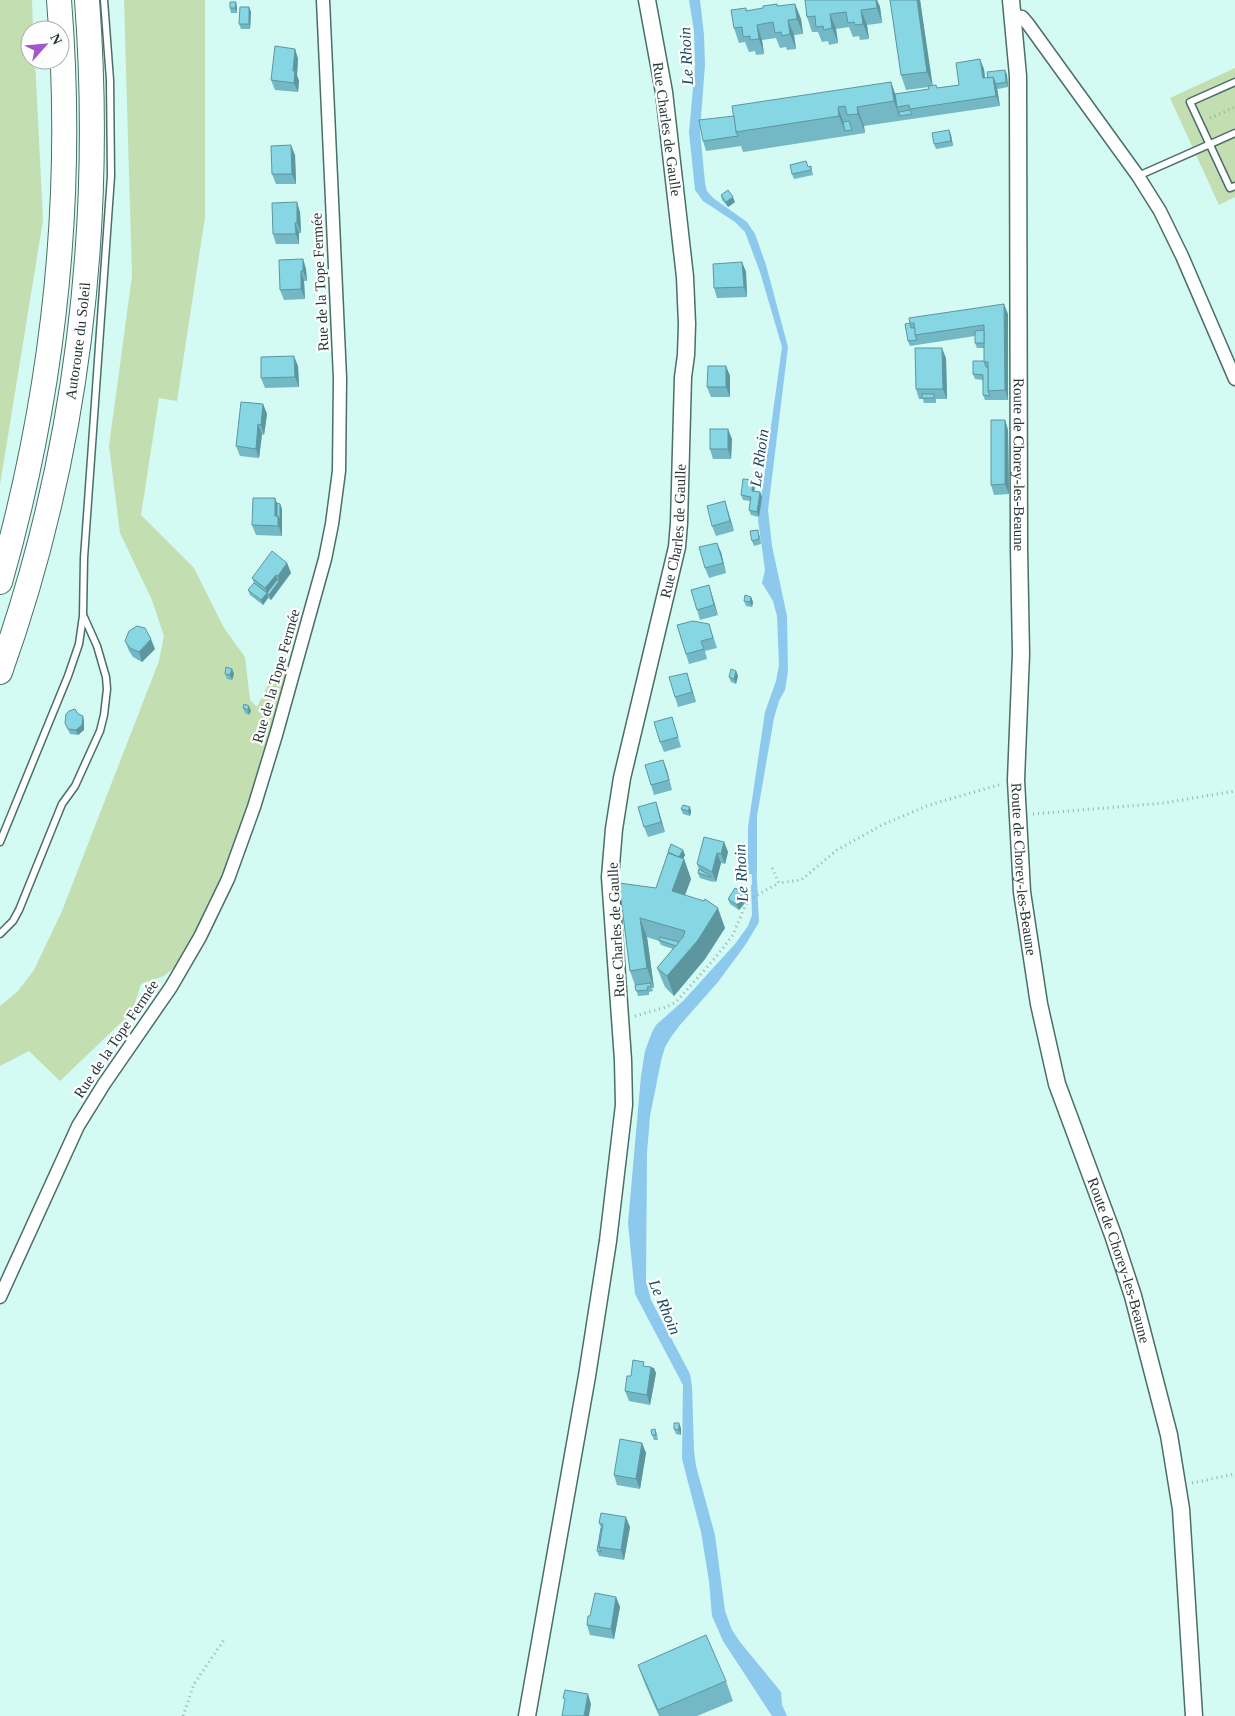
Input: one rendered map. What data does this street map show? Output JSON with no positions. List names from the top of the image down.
{
  "streets": {
    "highway": ["Autoroute du Soleil"],
    "street": ["Rue Charles de Gaulle", "Rue de la Tope Fermée", "Route de Chorey-les-Beaune"]
  },
  "water": ["Le Rhoin"],
  "north": "top right"
}
